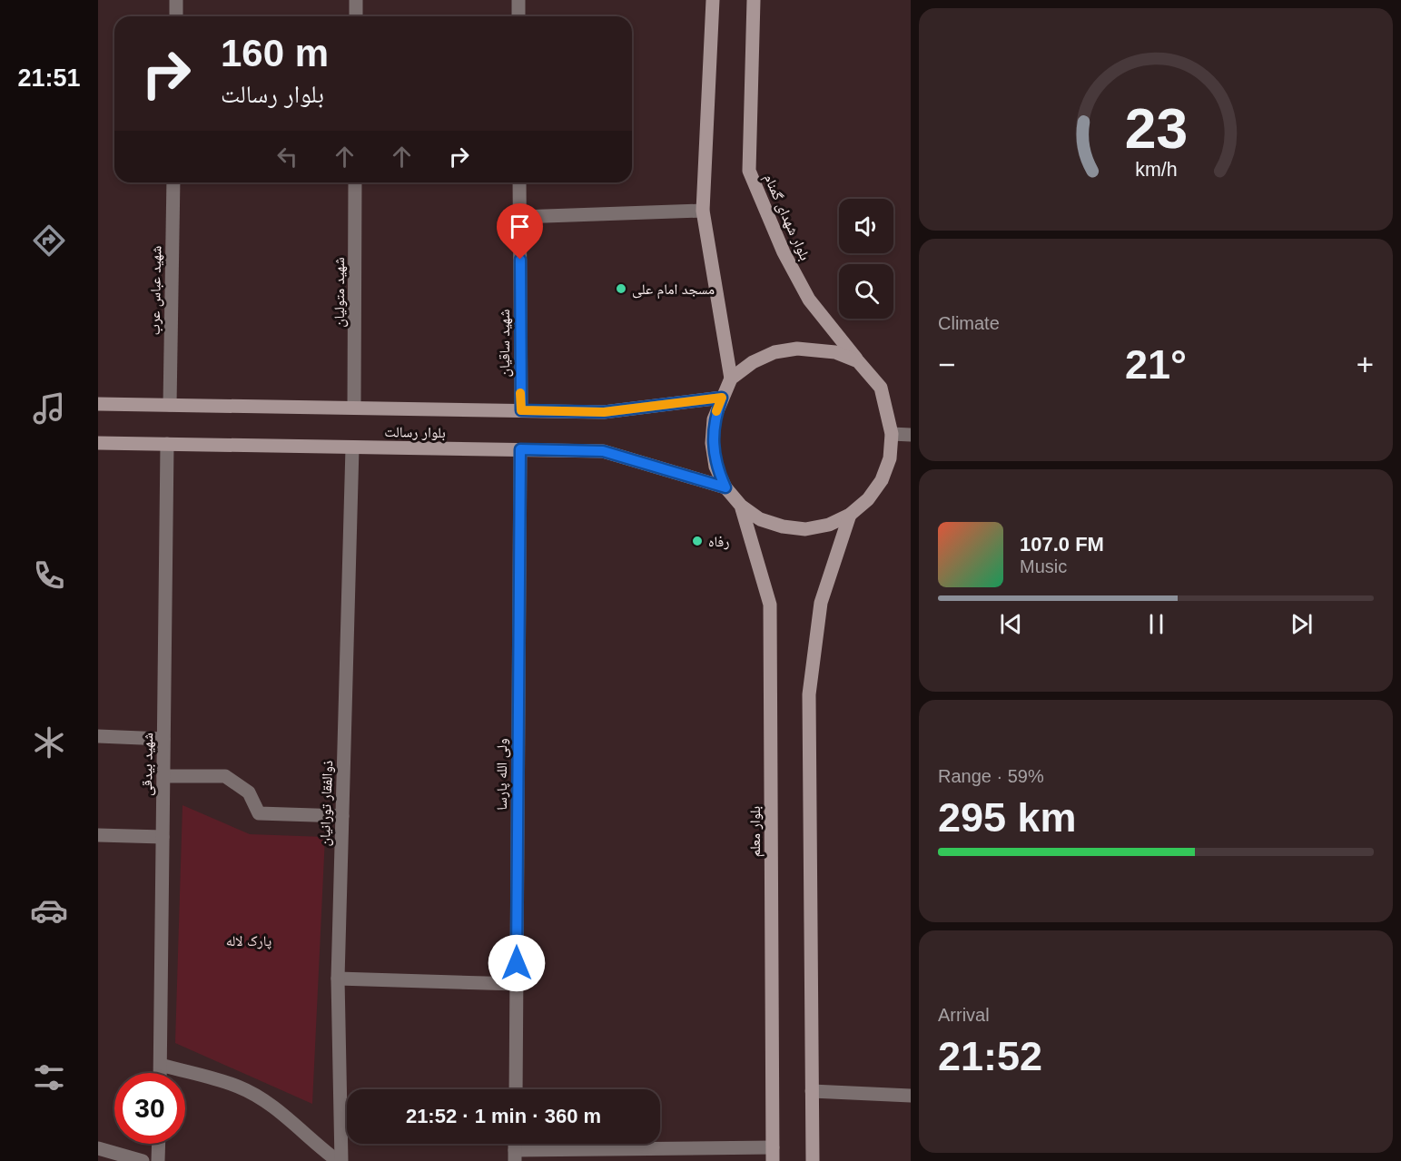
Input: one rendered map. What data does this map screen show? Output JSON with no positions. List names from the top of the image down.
{
  "streets": {
    "main road": ["بلوار شهدای گمنام", "بلوار رسالت", "بلوار معلم"],
    "street": [
      "شهید عباس عرب",
      "شهید متولیان",
      "شهید ساقیان",
      "شهید بیدقی",
      "ولی الله پارسا",
      "ذوالفقار تورانیان"
    ]
  },
  "crossings": [
    ["بلوار شهدای گمنام", "بلوار رسالت"],
    ["بلوار شهدای گمنام", "بلوار معلم"],
    ["شهید عباس عرب", "بلوار رسالت"],
    ["شهید متولیان", "بلوار رسالت"],
    ["شهید ساقیان", "بلوار رسالت"],
    ["بلوار رسالت", "شهید بیدقی"],
    ["بلوار رسالت", "ولی الله پارسا"],
    ["بلوار رسالت", "ذوالفقار تورانیان"],
    ["بلوار رسالت", "بلوار معلم"]
  ],
  "parks": ["پارک لاله"],
  "places": ["مسجد امام علی", "رفاه"],
  "page": {
    "tabs": "21:51",
    "turn": ["160 m", "بلوار رسالت"],
    "tile": [
      "Climate",
      ["Range · 59%", "295 km"],
      ["Arrival", "21:52"]
    ],
    "heat": ["−", "21°", "+"],
    "song": ["107.0 FM", "Music"],
    "limit": "30",
    "trip": "21:52 · 1 min · 360 m",
    "gauge": ["23", "km/h"]
  }
}
